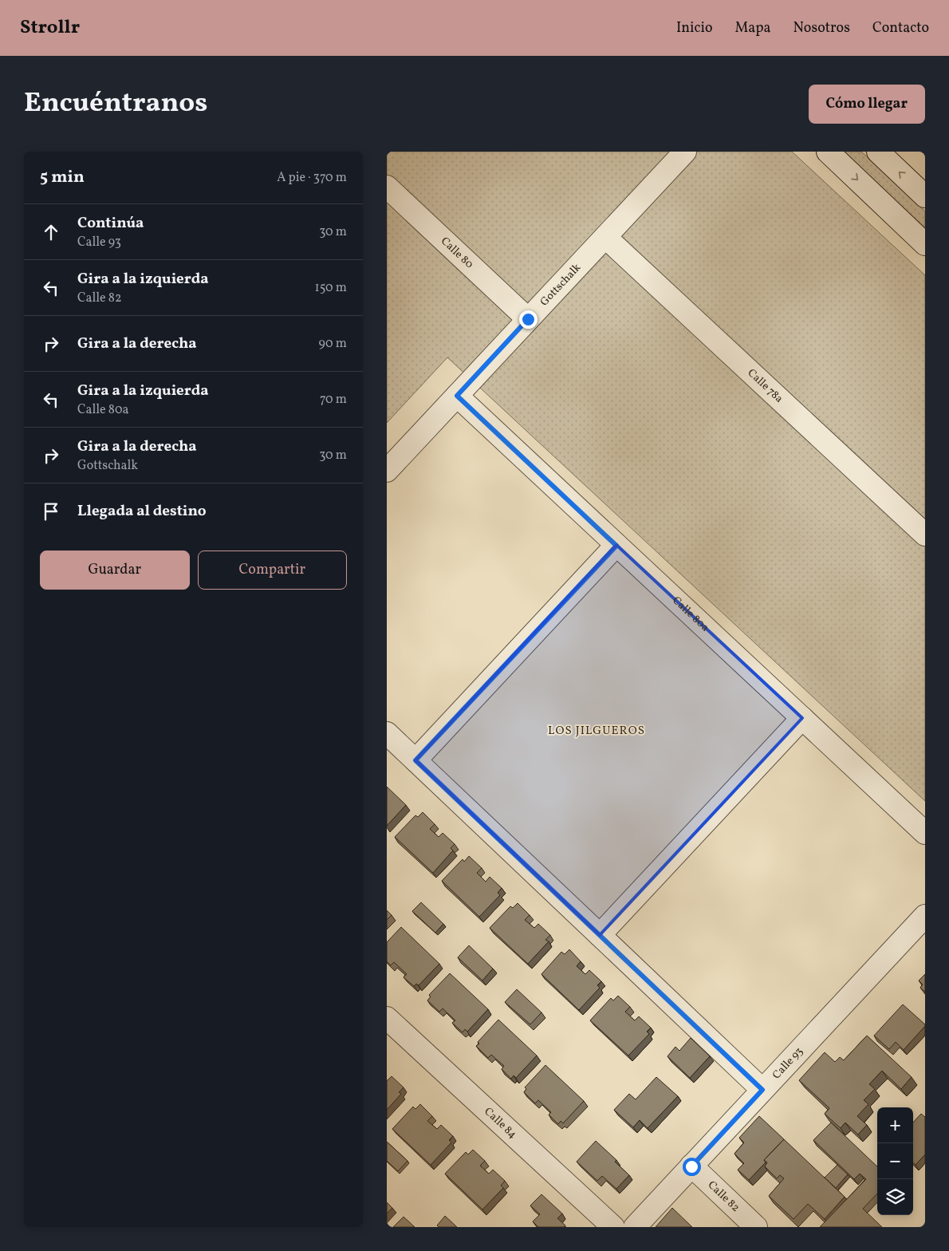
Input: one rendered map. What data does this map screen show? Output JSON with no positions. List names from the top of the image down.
{
  "streets": {
    "street": [
      "Calle 80",
      "Gottschalk",
      "Calle 78a",
      "Calle 80a",
      "Calle 93",
      "Calle 84",
      "Calle 82"
    ]
  },
  "crossings": [
    ["Calle 80", "Gottschalk"],
    ["Gottschalk", "Calle 78a"],
    ["Gottschalk", "Calle 80a"],
    ["Calle 93", "Calle 82"]
  ],
  "districts": ["LOS JILGUEROS"],
  "page": {
    "header": "Strollr",
    "nav": [
      "Inicio",
      "Mapa",
      "Nosotros",
      "Contacto"
    ],
    "title": "Encuéntranos",
    "buttons": [
      "Cómo llegar",
      ["Guardar", "Compartir"]
    ],
    "heading": ["5 min", "A pie · 370 m"],
    "list": [
      ["Continúa", "Calle 93", "30 m"],
      ["Gira a la izquierda", "Calle 82", "150 m"],
      ["Gira a la derecha", "90 m"],
      ["Gira a la izquierda", "Calle 80a", "70 m"],
      ["Gira a la derecha", "Gottschalk", "30 m"],
      "Llegada al destino"
    ],
    "map_buttons": ["+", "−"]
  }
}
